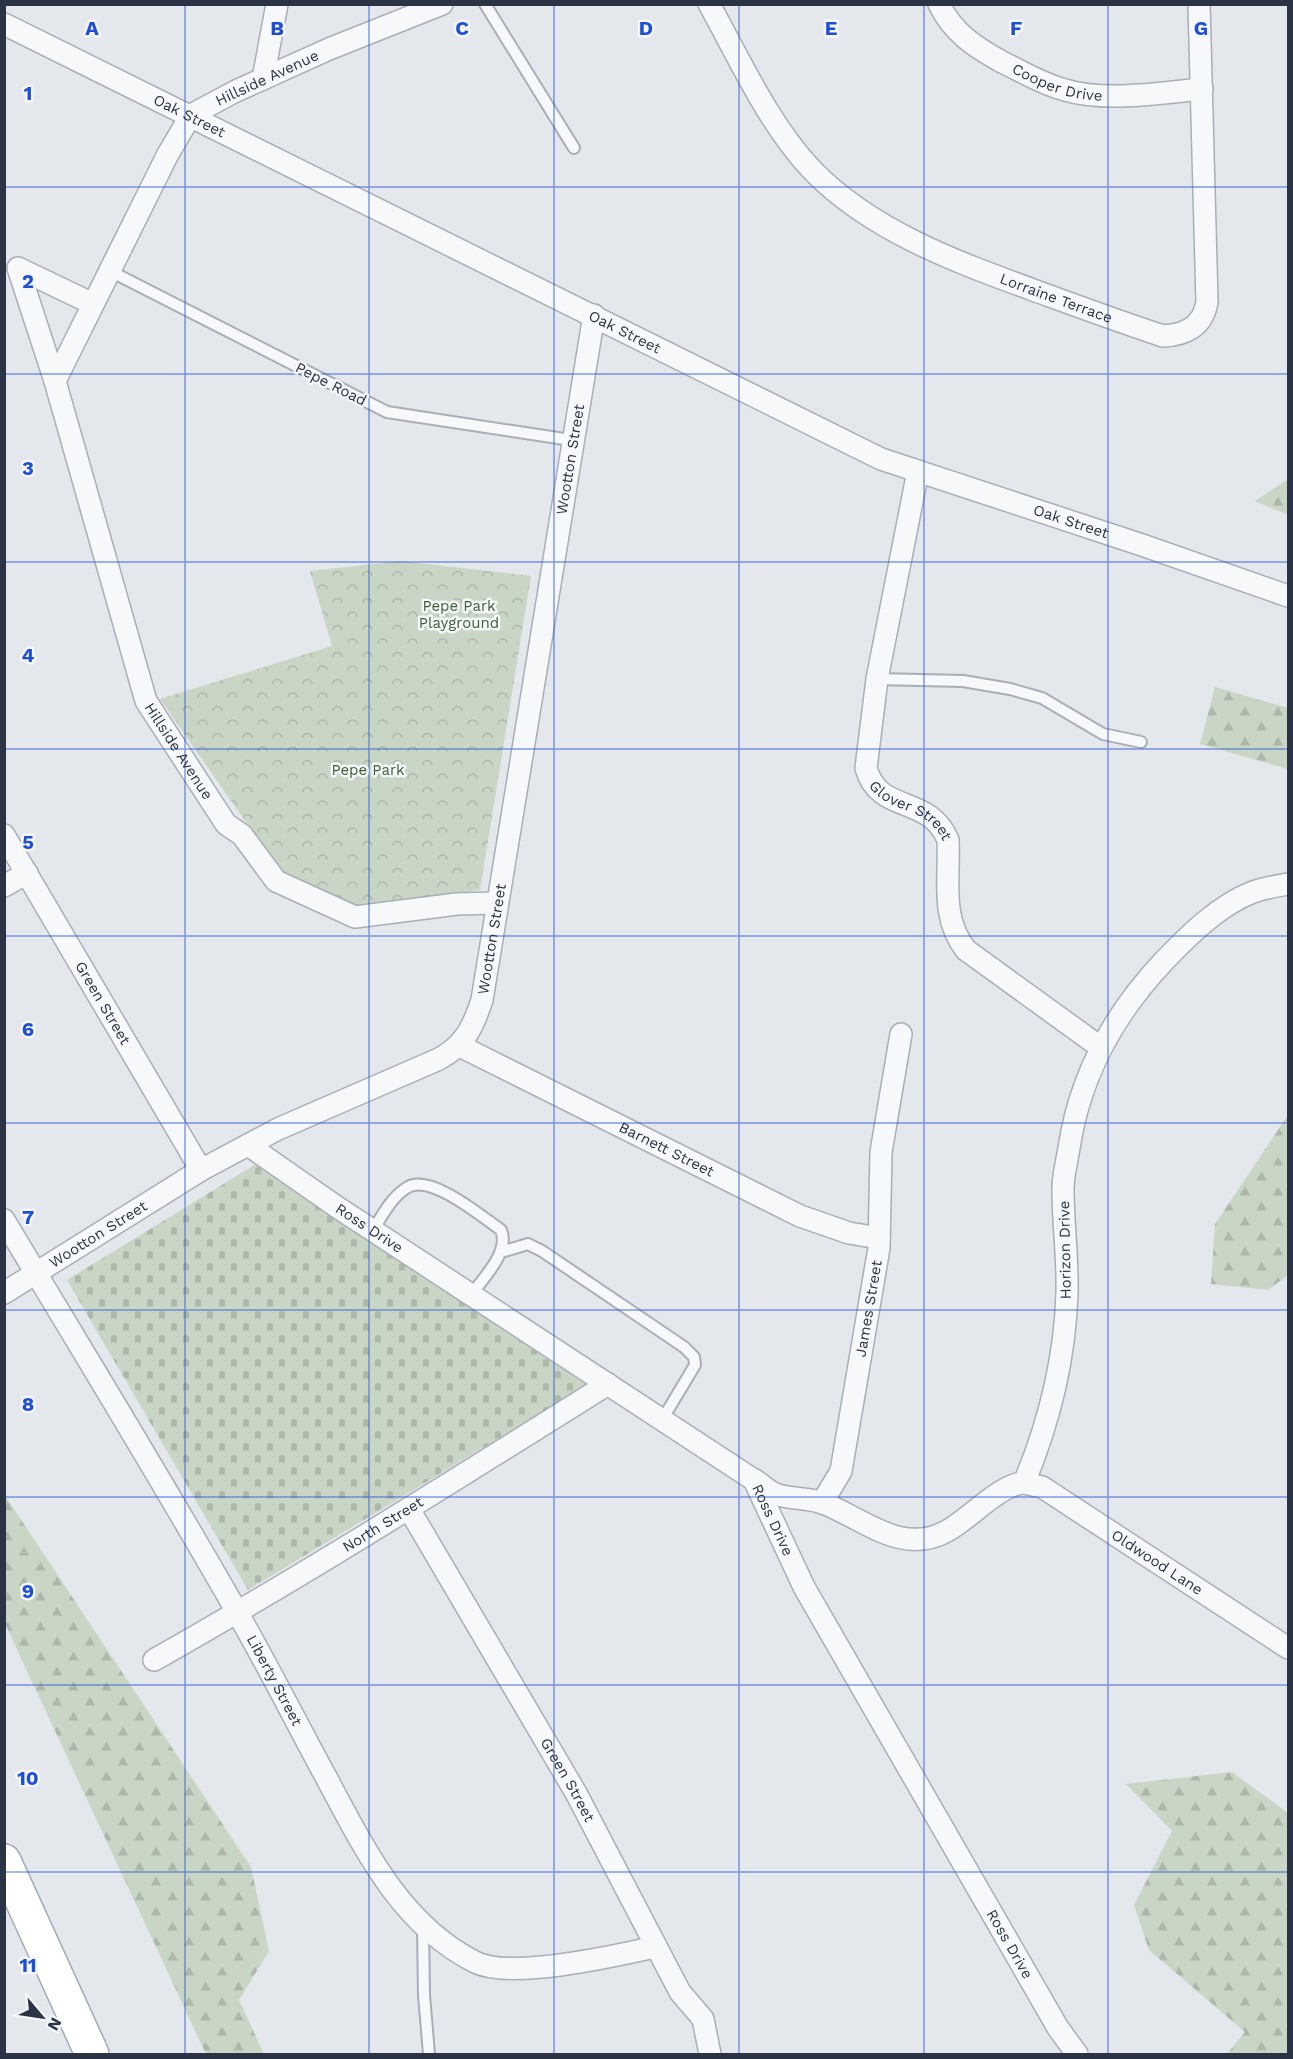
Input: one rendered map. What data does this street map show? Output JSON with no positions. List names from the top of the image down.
{
  "streets": {
    "street": [
      "Hillside Avenue",
      "Cooper Drive",
      "Oak Street",
      "Lorraine Terrace",
      "Wootton Street",
      "Glover Street",
      "Green Street",
      "Barnett Street",
      "Ross Drive",
      "Horizon Drive",
      "James Street",
      "North Street",
      "Oldwood Lane",
      "Liberty Street"
    ],
    "lane": ["Pepe Road"]
  },
  "crossings": [
    ["Hillside Avenue", "Oak Street"],
    ["Hillside Avenue", "Wootton Street"],
    ["Cooper Drive", "Lorraine Terrace"],
    ["Oak Street", "Wootton Street"],
    ["Oak Street", "Glover Street"],
    ["Pepe Road", "Wootton Street"],
    ["Wootton Street", "Green Street"],
    ["Wootton Street", "Barnett Street"],
    ["Wootton Street", "Ross Drive"],
    ["Wootton Street", "Liberty Street"],
    ["Glover Street", "Horizon Drive"],
    ["Green Street", "North Street"],
    ["Green Street", "Liberty Street"],
    ["Barnett Street", "James Street"],
    ["Ross Drive", "North Street"],
    ["Horizon Drive", "Oldwood Lane"],
    ["North Street", "Liberty Street"]
  ],
  "parks": ["Pepe Park Playground", "Pepe Park"],
  "north": "bottom right",
  "grid": {
    "columns": [
      "A",
      "B",
      "C",
      "D",
      "E",
      "F",
      "G"
    ],
    "rows": [
      "1",
      "2",
      "3",
      "4",
      "5",
      "6",
      "7",
      "8",
      "9",
      "10",
      "11"
    ]
  }
}
